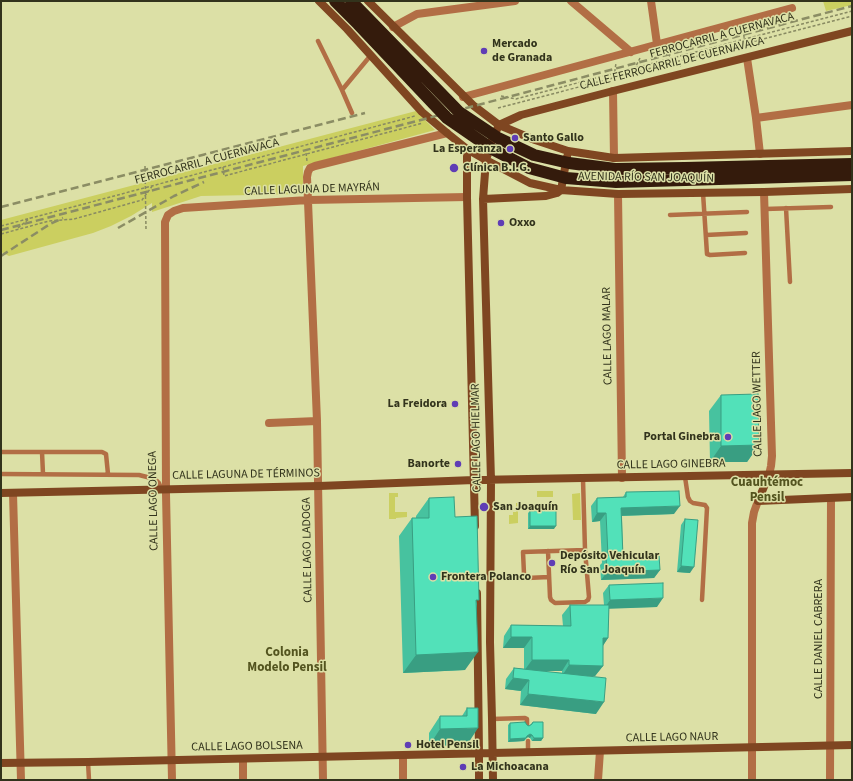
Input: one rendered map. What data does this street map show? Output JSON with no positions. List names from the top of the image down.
{
  "streets": {
    "highway": ["AVENIDA RÍO SAN JOAQUÍN"],
    "street": [
      "CALLE FERROCARRIL DE CUERNAVACA",
      "CALLE LAGUNA DE MAYRÁN",
      "CALLE LAGO MALAR",
      "CALLE LAGO WETTER",
      "CALLE LAGO HIELMAR",
      "CALLE LAGO GINEBRA",
      "CALLE LAGUNA DE TÉRMINOS",
      "CALLE LAGO ONEGA",
      "CALLE LAGO LADOGA",
      "CALLE DANIEL CABRERA",
      "CALLE LAGO NAUR",
      "CALLE LAGO BOLSENA"
    ],
    "path": ["FERROCARRIL A CUERNAVACA"]
  },
  "crossings": [
    ["CALLE FERROCARRIL DE CUERNAVACA", "AVENIDA RÍO SAN JOAQUÍN"],
    ["CALLE FERROCARRIL DE CUERNAVACA", "CALLE LAGO HIELMAR"],
    ["AVENIDA RÍO SAN JOAQUÍN", "CALLE LAGO MALAR"],
    ["AVENIDA RÍO SAN JOAQUÍN", "CALLE LAGO WETTER"],
    ["AVENIDA RÍO SAN JOAQUÍN", "CALLE LAGO HIELMAR"],
    ["CALLE LAGUNA DE MAYRÁN", "CALLE LAGO HIELMAR"],
    ["CALLE LAGUNA DE MAYRÁN", "CALLE LAGO ONEGA"],
    ["CALLE LAGUNA DE MAYRÁN", "CALLE LAGO LADOGA"],
    ["CALLE LAGO MALAR", "CALLE LAGO GINEBRA"],
    ["CALLE LAGO WETTER", "CALLE LAGO GINEBRA"],
    ["CALLE LAGO WETTER", "CALLE LAGO NAUR"],
    ["CALLE LAGO HIELMAR", "CALLE LAGO GINEBRA"],
    ["CALLE LAGO HIELMAR", "CALLE LAGUNA DE TÉRMINOS"],
    ["CALLE LAGO HIELMAR", "CALLE LAGO NAUR"],
    ["CALLE LAGO HIELMAR", "CALLE LAGO BOLSENA"],
    ["CALLE LAGO GINEBRA", "CALLE LAGUNA DE TÉRMINOS"],
    ["CALLE LAGUNA DE TÉRMINOS", "CALLE LAGO ONEGA"],
    ["CALLE LAGUNA DE TÉRMINOS", "CALLE LAGO LADOGA"],
    ["CALLE LAGO ONEGA", "CALLE LAGO BOLSENA"],
    ["CALLE LAGO LADOGA", "CALLE LAGO BOLSENA"],
    ["CALLE DANIEL CABRERA", "CALLE LAGO NAUR"],
    ["CALLE LAGO NAUR", "CALLE LAGO BOLSENA"]
  ],
  "districts": ["Cuauhtémoc Pensil", "Colonia Modelo Pensil"],
  "places": [
    "Mercado de Granada",
    "Santo Gallo",
    "La Esperanza",
    "Clínica B.I.G.",
    "Oxxo",
    "La Freidora",
    "Portal Ginebra",
    "Banorte",
    "San Joaquín",
    "Depósito Vehicular Río San Joaquín",
    "Frontera Polanco",
    "Hotel Pensil",
    "La Michoacana"
  ]
}
